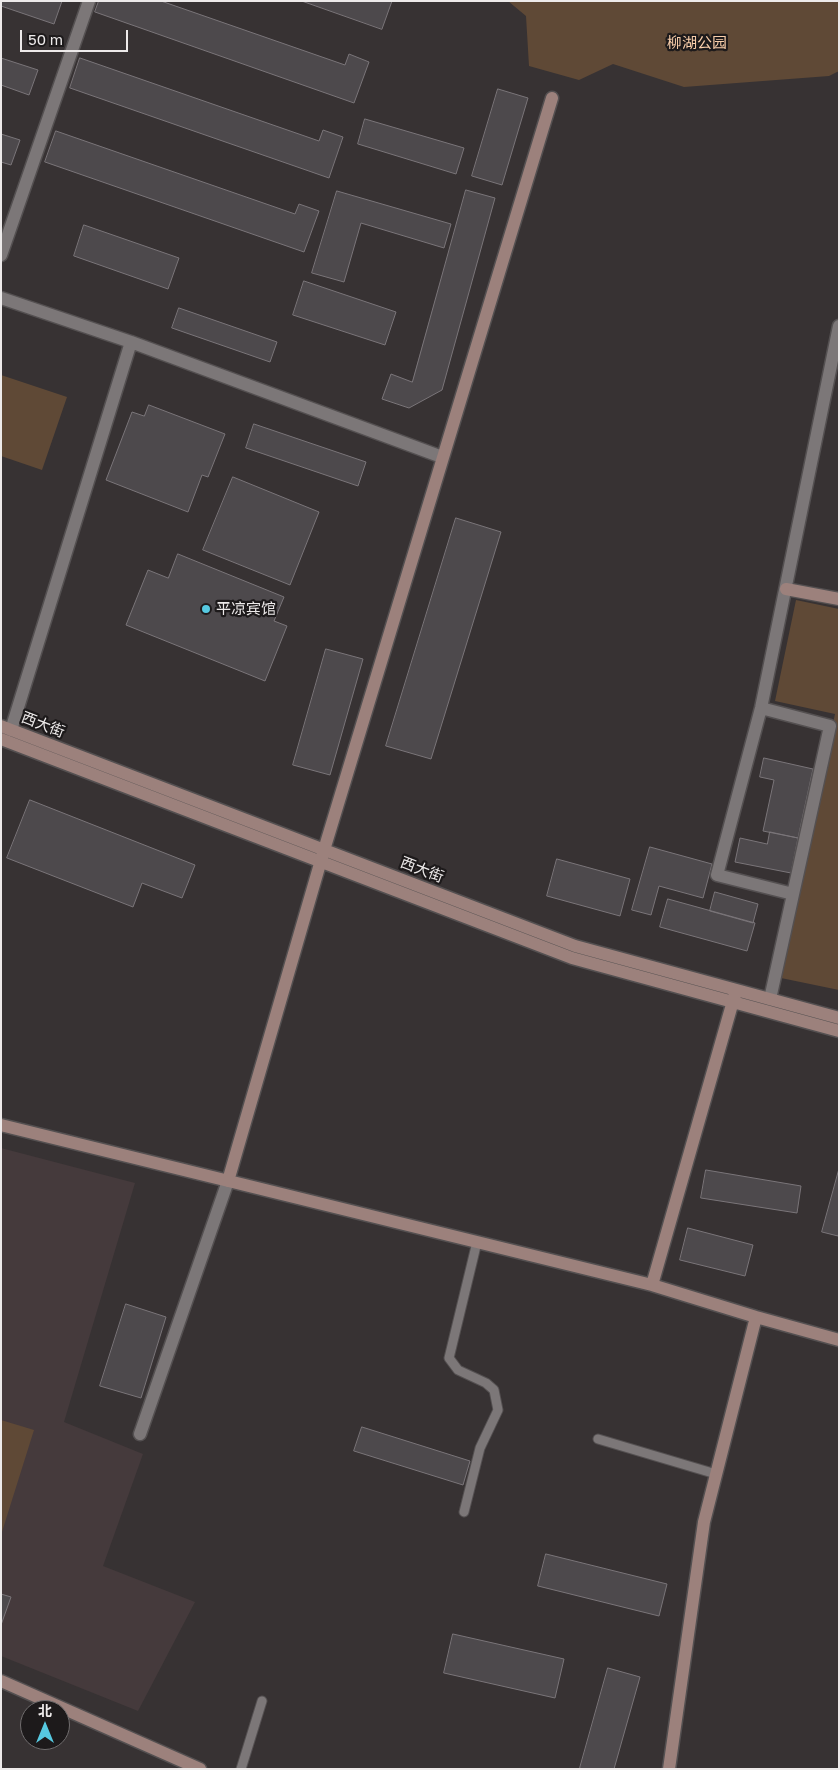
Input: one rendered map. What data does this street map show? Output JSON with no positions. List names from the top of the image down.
{
  "streets": {
    "street": ["西大街"]
  },
  "parks": ["柳湖公园"],
  "places": ["平凉宾馆"],
  "scale_bar": "50 m",
  "north": "top"
}
